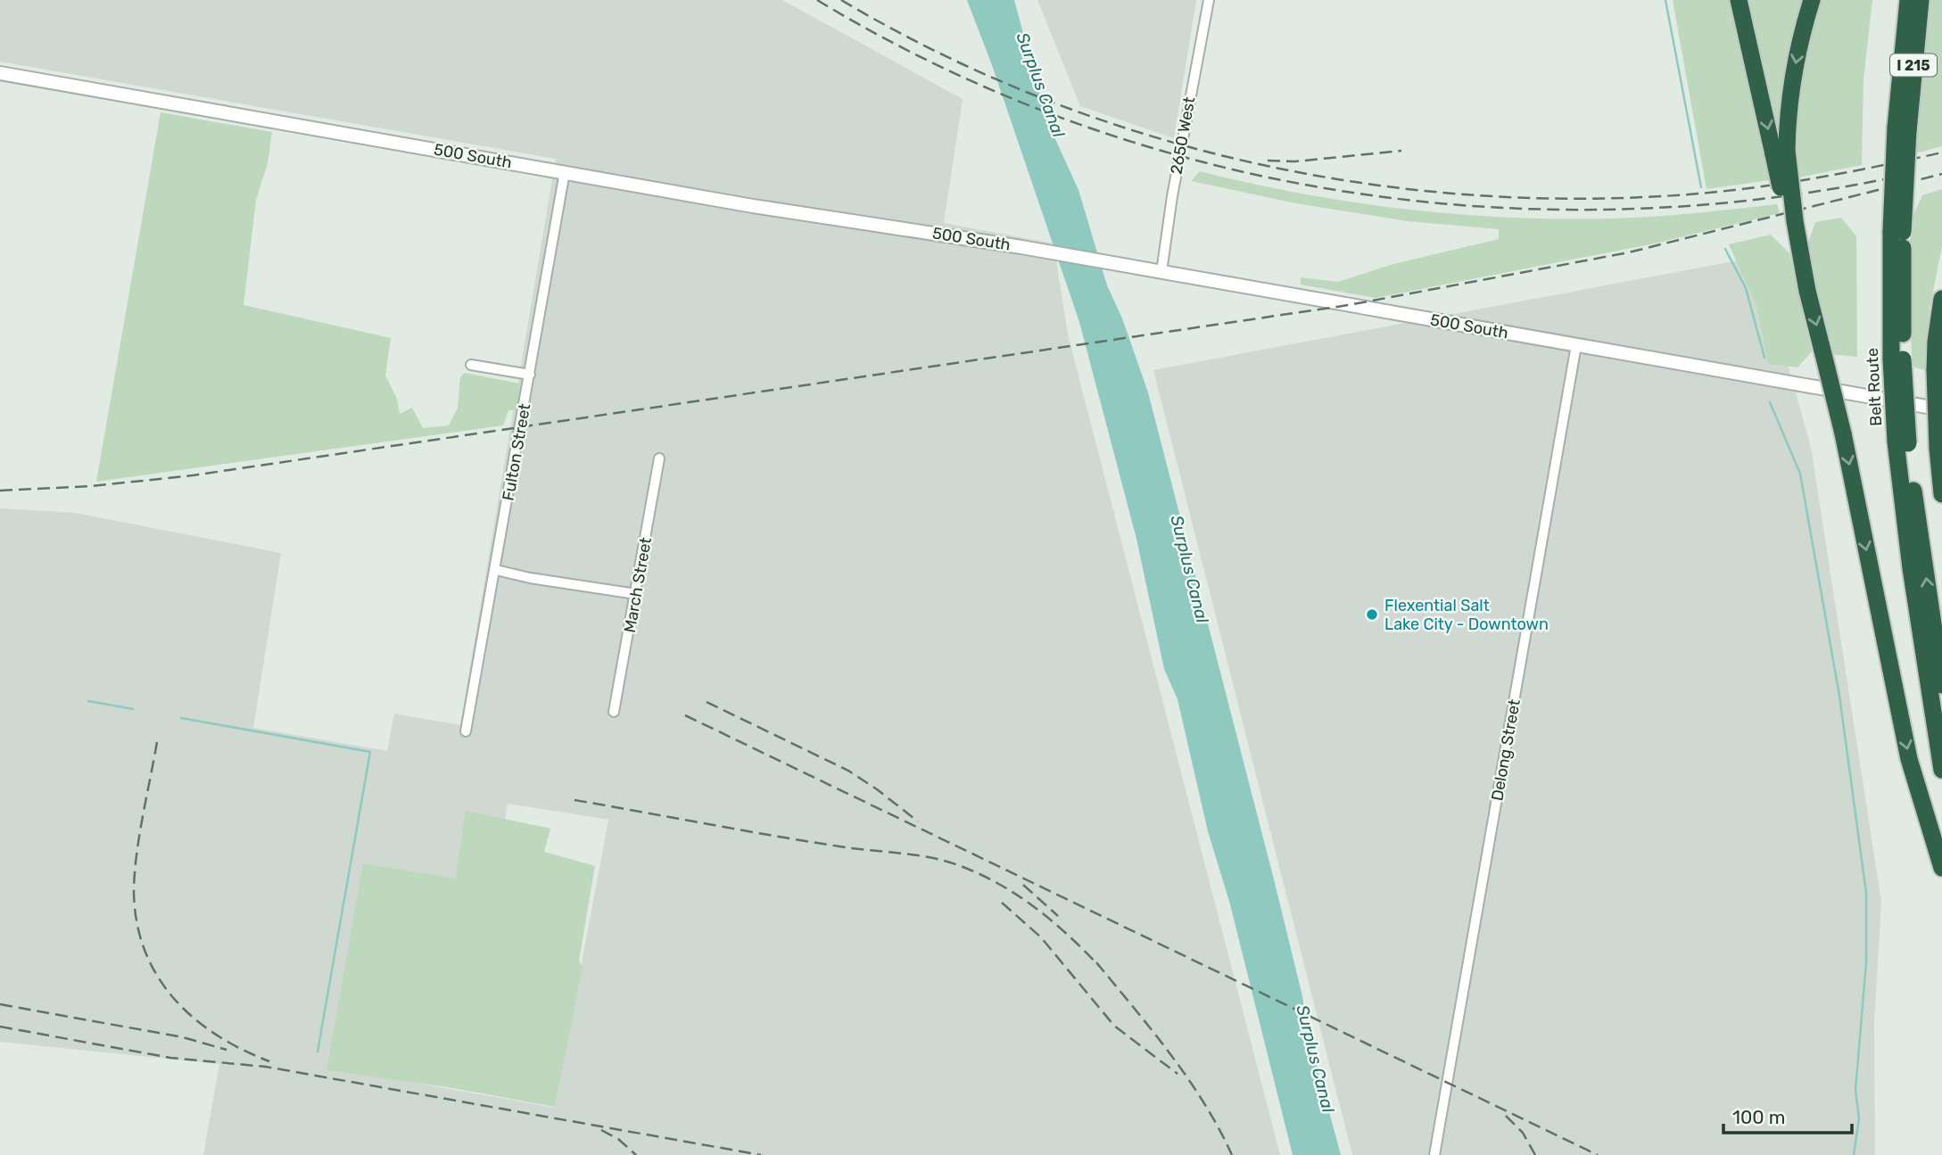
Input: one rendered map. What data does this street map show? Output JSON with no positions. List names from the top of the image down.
{
  "streets": {
    "highway": ["I 215", "Belt Route"],
    "street": [
      "2650 West",
      "500 South",
      "Fulton Street",
      "March Street",
      "Delong Street"
    ]
  },
  "crossings": [
    ["2650 West", "500 South"],
    ["500 South", "Fulton Street"],
    ["500 South", "Delong Street"]
  ],
  "water": ["Surplus Canal"],
  "places": ["Flexential Salt Lake City - Downtown"],
  "scale_bar": "100 m"
}
